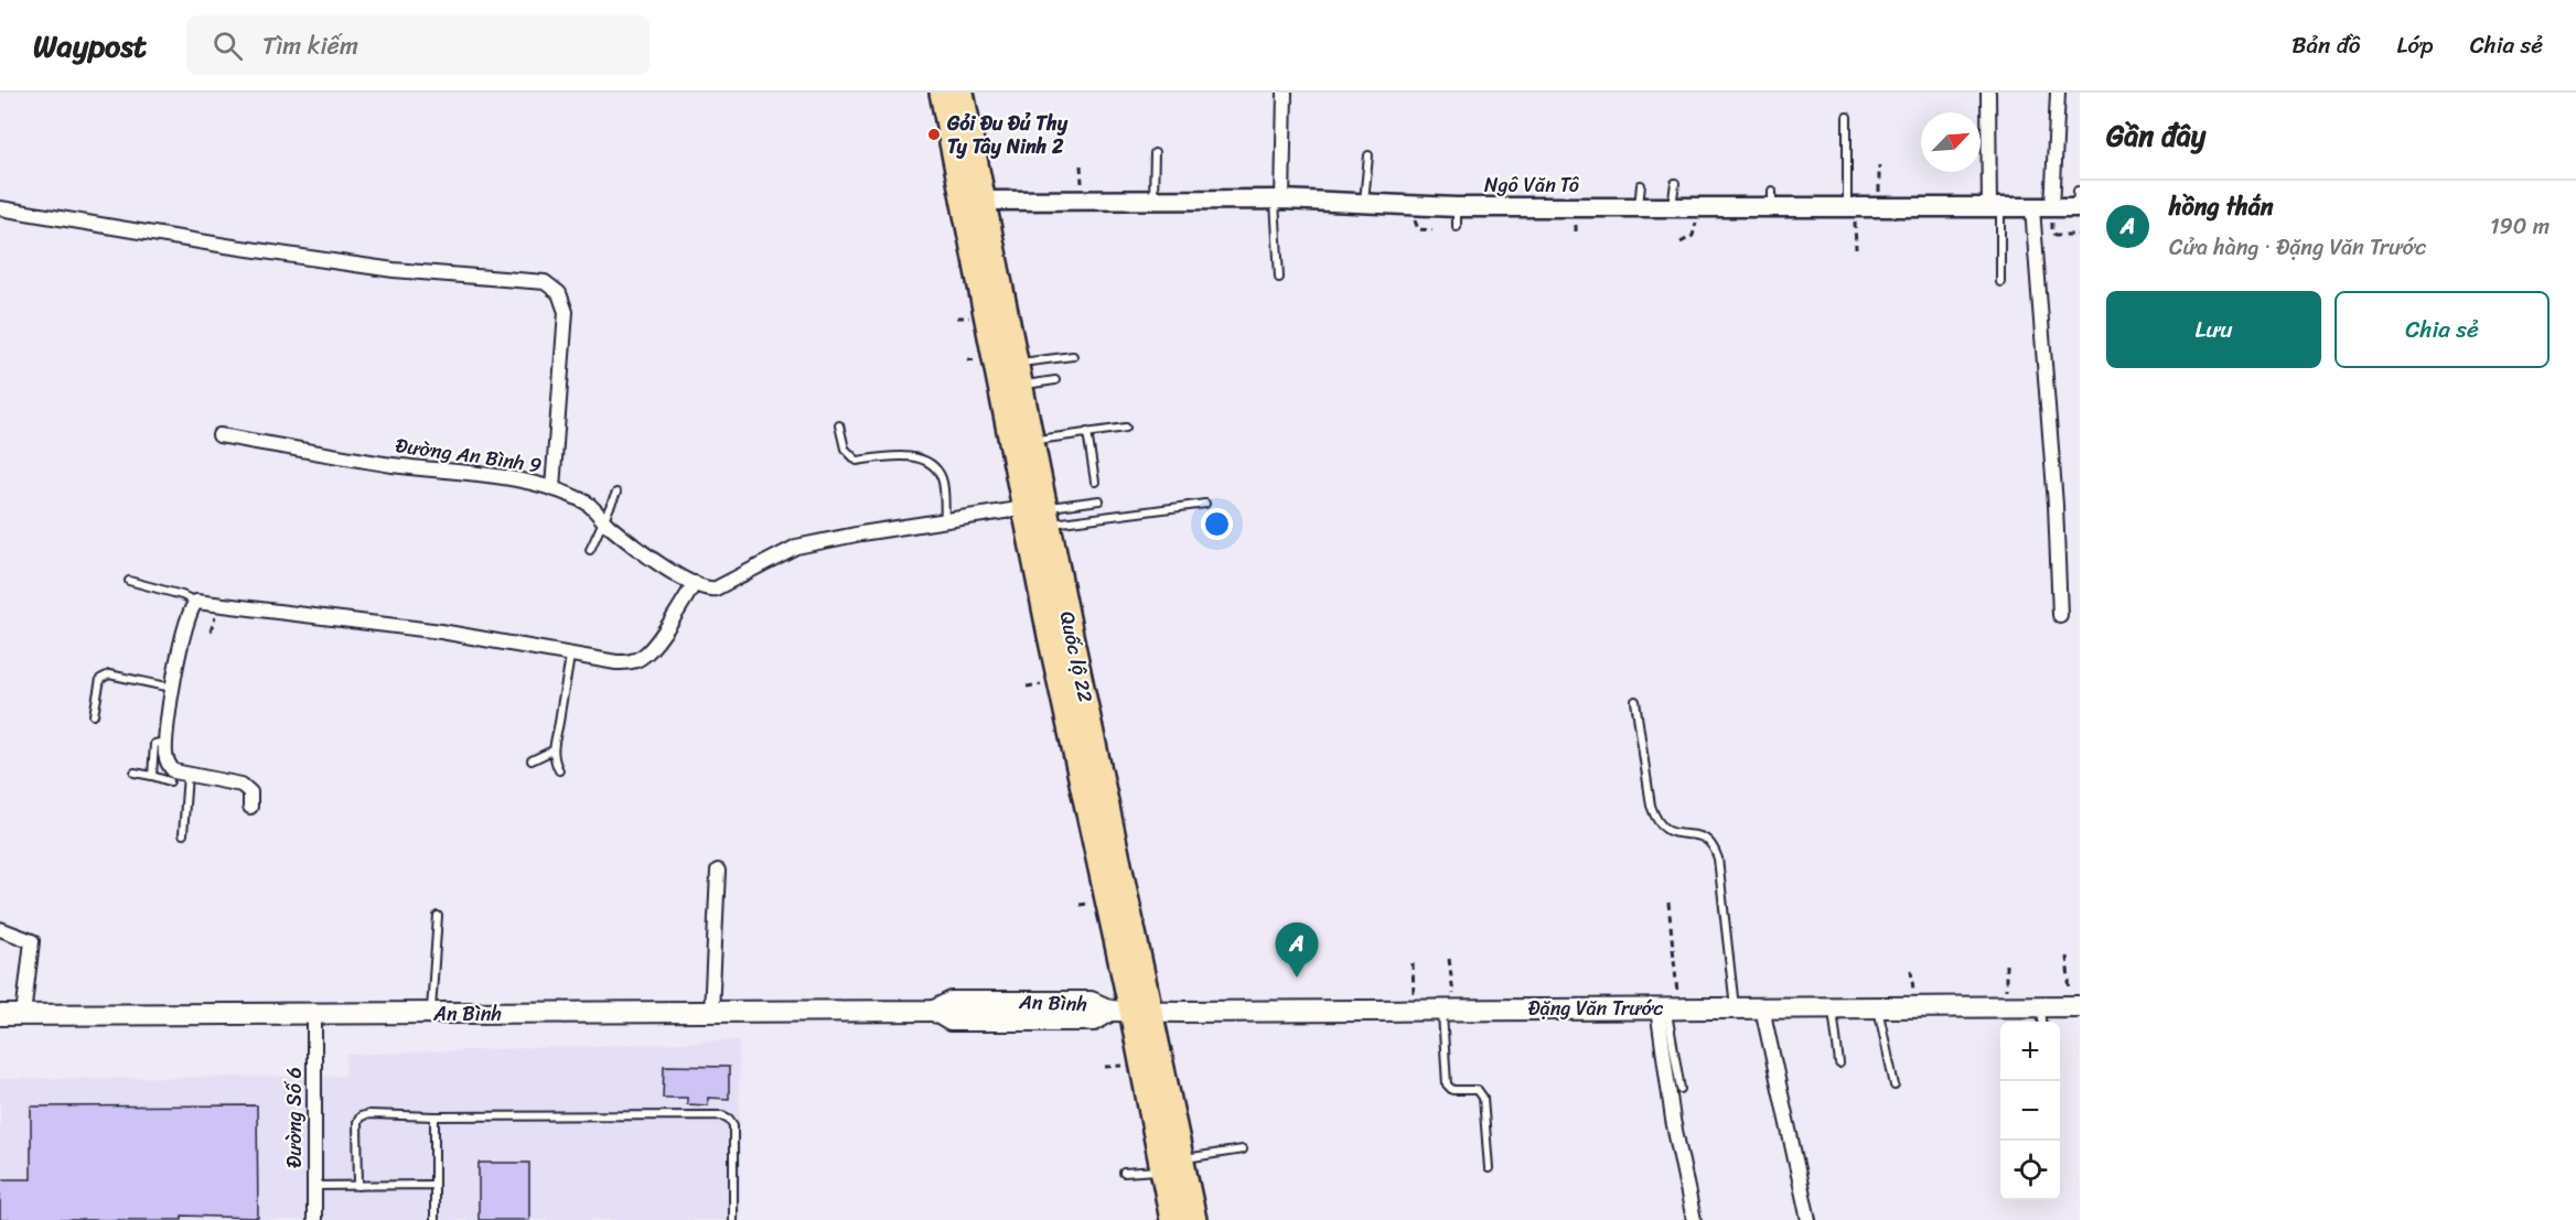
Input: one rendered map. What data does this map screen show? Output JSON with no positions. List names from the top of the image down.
{
  "streets": {
    "highway": ["Quốc lộ 22"],
    "main road": ["An Bình", "Đặng Văn Trước"],
    "street": ["Ngô Văn Tô", "Đường An Bình 9", "Đường Số 6"]
  },
  "crossings": [
    ["Ngô Văn Tô", "Quốc lộ 22"],
    ["Đường An Bình 9", "Quốc lộ 22"],
    ["Quốc lộ 22", "An Bình"],
    ["Quốc lộ 22", "Đặng Văn Trước"],
    ["An Bình", "Đặng Văn Trước"],
    ["An Bình", "Đường Số 6"]
  ],
  "places": ["Gỏi Đu Đủ Thy Ty Tây Ninh 2"],
  "north": "top right",
  "page": {
    "header": "Waypost",
    "search": "Tìm kiếm",
    "nav": ["Bản đồ", "Lớp", "Chia sẻ"],
    "heading": "Gần đây",
    "list": [
      {
        "mark": "A",
        "name": "hồng thắn",
        "note": "Cửa hàng · Đặng Văn Trước",
        "value": "190 m"
      }
    ],
    "buttons": ["Lưu", "Chia sẻ"],
    "pins": "A",
    "map_buttons": ["+", "−"]
  }
}
